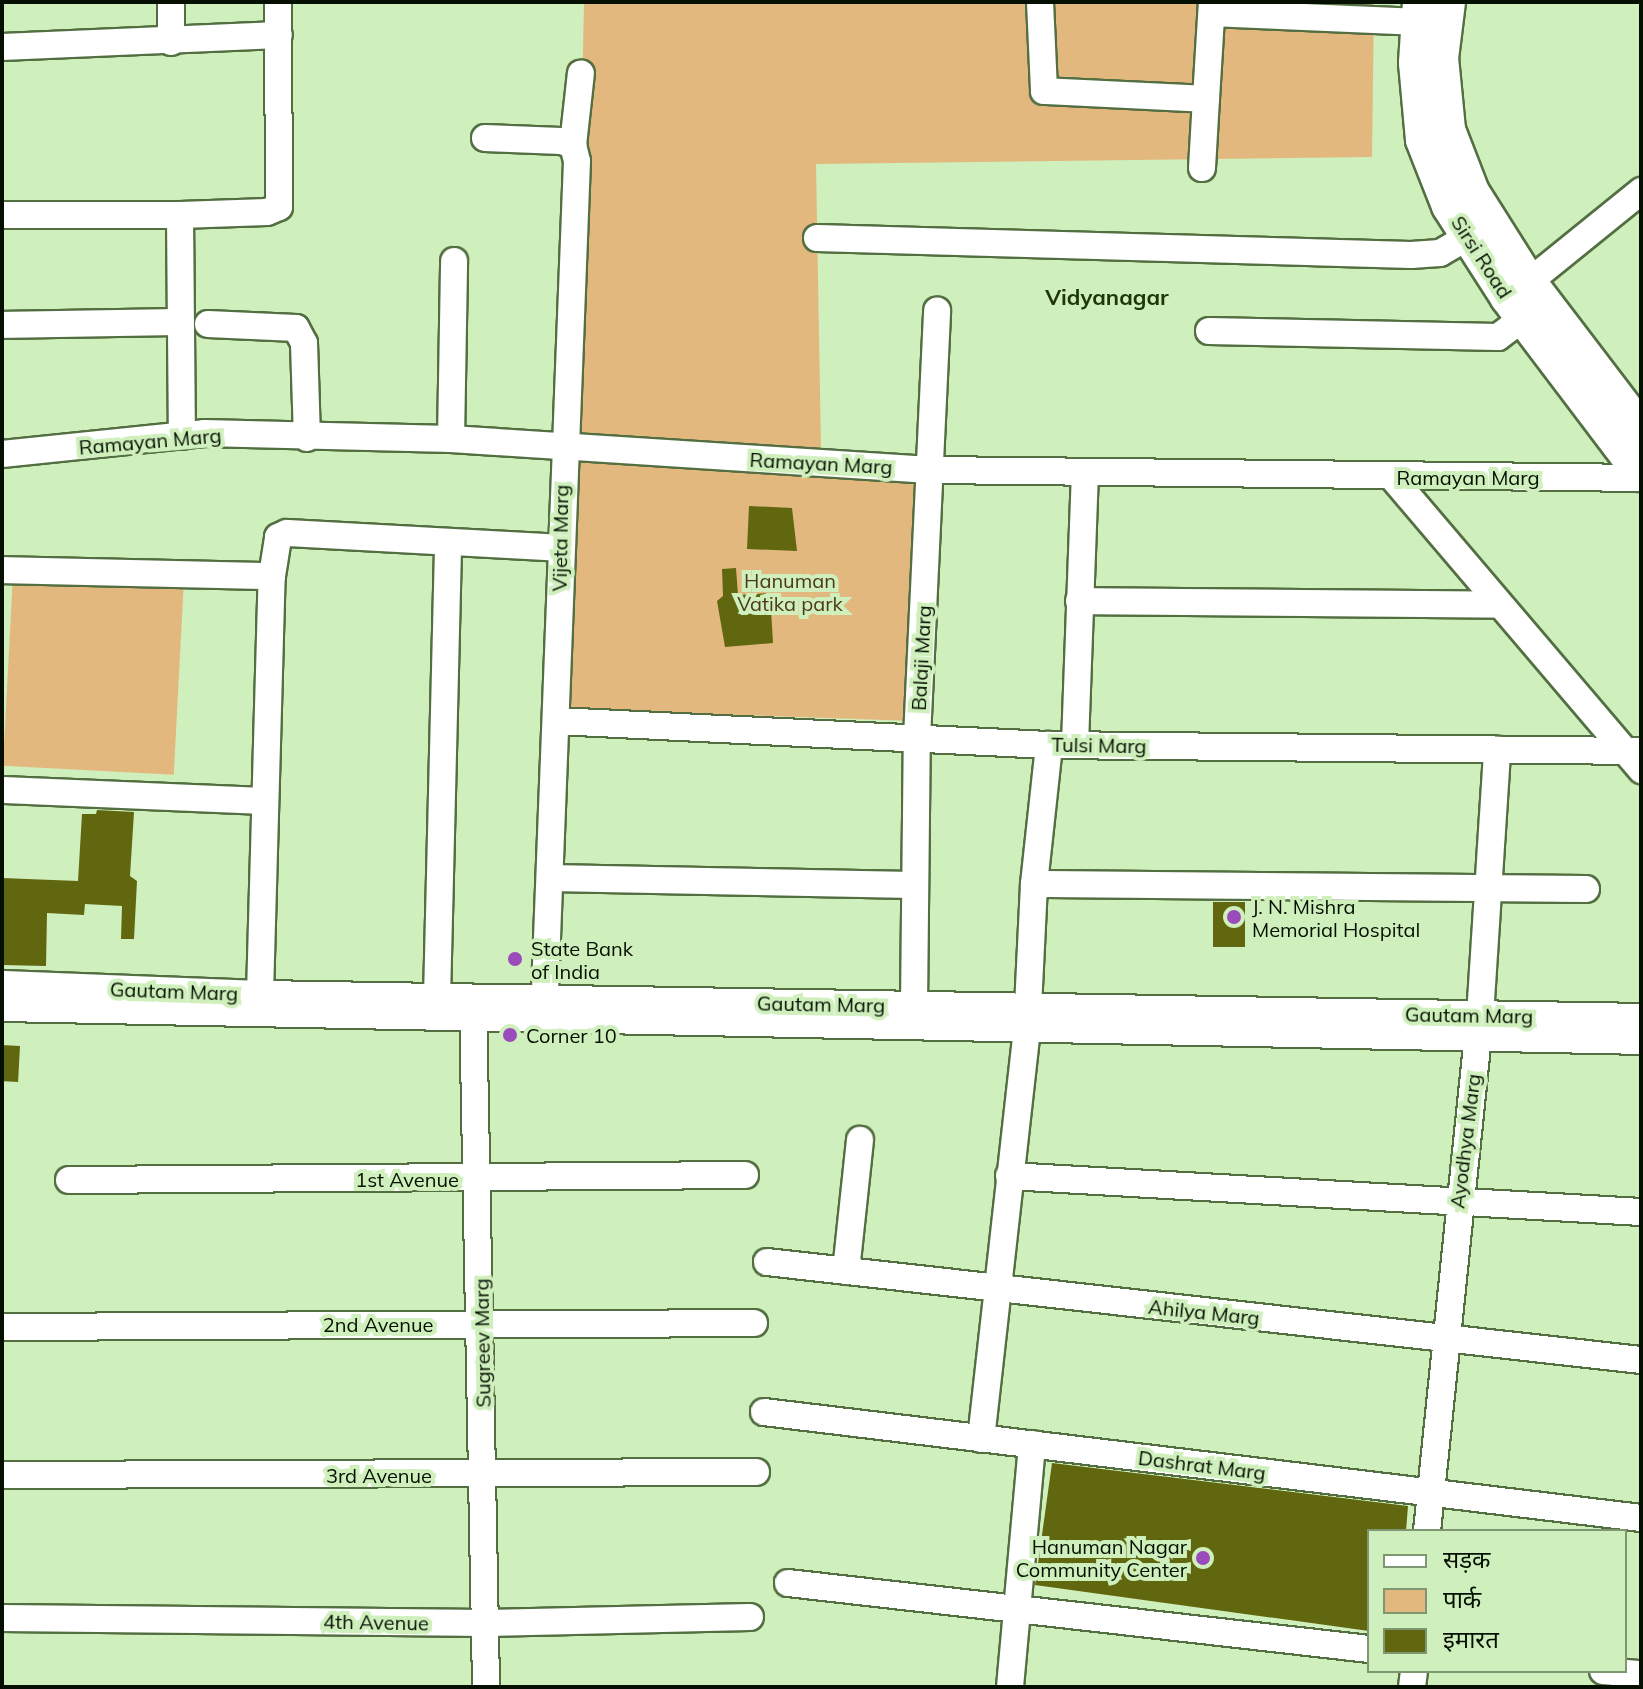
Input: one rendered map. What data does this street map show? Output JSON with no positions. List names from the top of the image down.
{
  "streets": {
    "main road": ["Sirsi Road"],
    "street": [
      "Ramayan Marg",
      "Vijeta Marg",
      "Balaji Marg",
      "Tulsi Marg",
      "Gautam Marg",
      "Ayodhya Marg",
      "1st Avenue",
      "Ahilya Marg",
      "2nd Avenue",
      "Sugreev Marg",
      "Dashrat Marg",
      "3rd Avenue",
      "4th Avenue"
    ]
  },
  "crossings": [
    ["Sirsi Road", "Ramayan Marg"],
    ["Ramayan Marg", "Vijeta Marg"],
    ["Ramayan Marg", "Balaji Marg"],
    ["Vijeta Marg", "Tulsi Marg"],
    ["Vijeta Marg", "Gautam Marg"],
    ["Balaji Marg", "Tulsi Marg"],
    ["Balaji Marg", "Gautam Marg"],
    ["Tulsi Marg", "Ayodhya Marg"],
    ["Gautam Marg", "Ayodhya Marg"],
    ["Gautam Marg", "Sugreev Marg"],
    ["Ayodhya Marg", "Ahilya Marg"],
    ["Ayodhya Marg", "Dashrat Marg"],
    ["1st Avenue", "Sugreev Marg"],
    ["2nd Avenue", "Sugreev Marg"],
    ["Sugreev Marg", "3rd Avenue"],
    ["Sugreev Marg", "4th Avenue"]
  ],
  "districts": ["Vidyanagar"],
  "parks": ["Hanuman Vatika park"],
  "places": [
    "J. N. Mishra Memorial Hospital",
    "State Bank of India",
    "Corner 10",
    "Hanuman Nagar Community Center"
  ],
  "legend": ["सड़क", "पार्क", "इमारत"]
}
